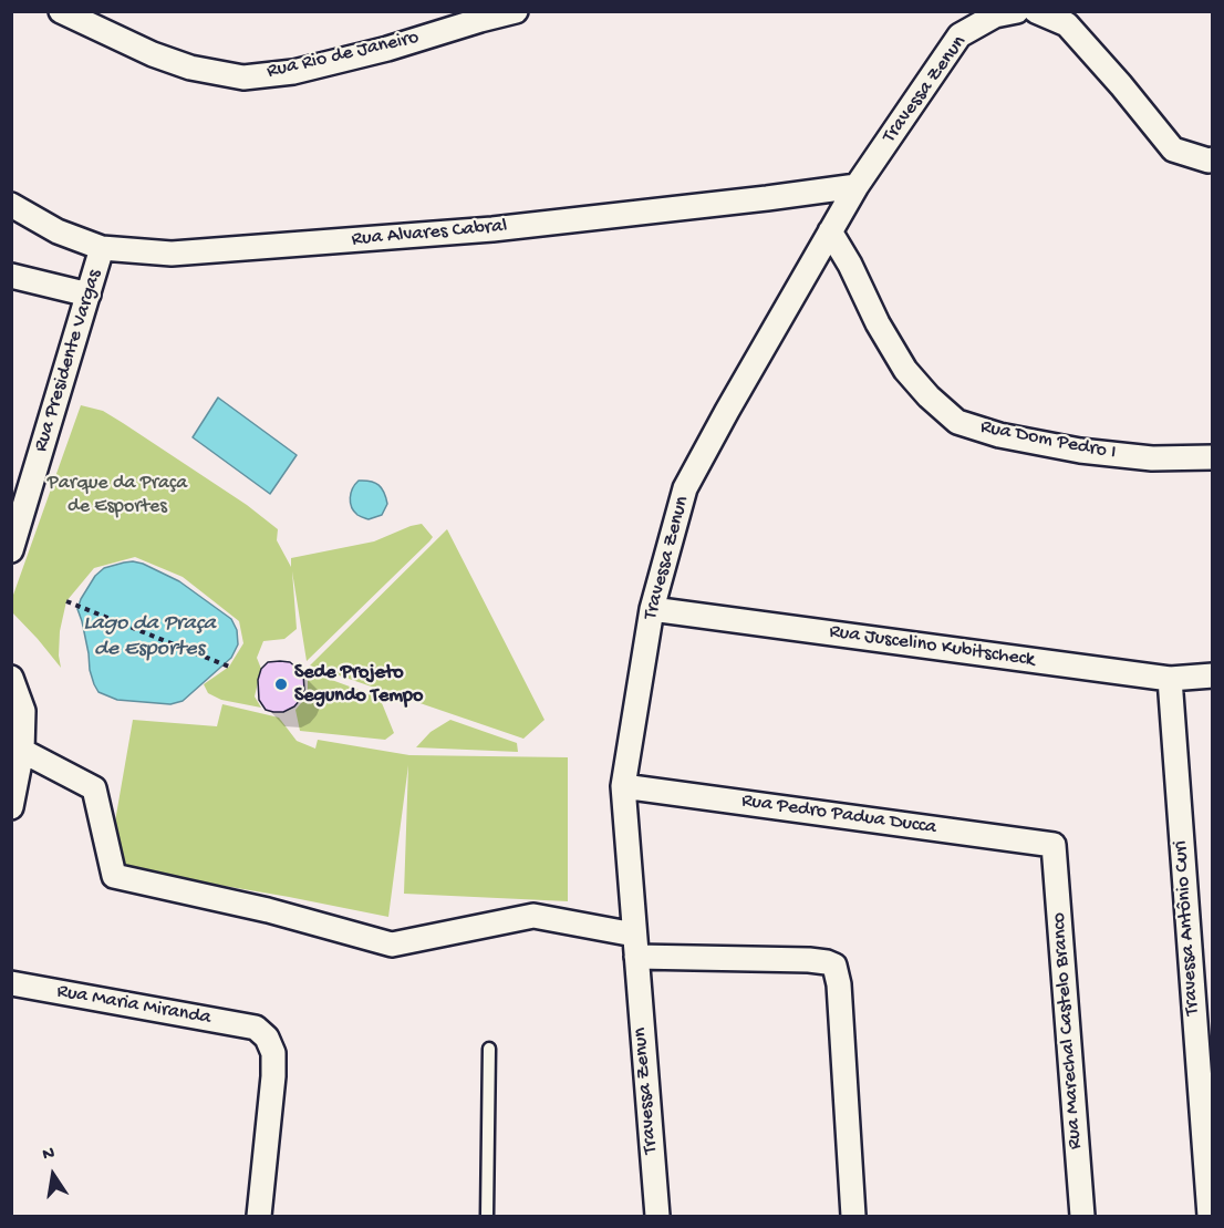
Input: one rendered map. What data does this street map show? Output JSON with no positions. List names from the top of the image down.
{
  "streets": {
    "street": [
      "Rua Rio de Janeiro",
      "Travessa Zenun",
      "Rua Alvares Cabral",
      "Rua Presidente Vargas",
      "Rua Dom Pedro I",
      "Rua Juscelino Kubitscheck",
      "Rua Pedro Padua Ducca",
      "Travessa Antônio Curi",
      "Rua Maria Miranda",
      "Rua Marechal Castelo Branco"
    ]
  },
  "crossings": [
    ["Travessa Zenun", "Rua Alvares Cabral"],
    ["Travessa Zenun", "Rua Dom Pedro I"],
    ["Travessa Zenun", "Rua Juscelino Kubitscheck"],
    ["Travessa Zenun", "Rua Pedro Padua Ducca"],
    ["Rua Alvares Cabral", "Rua Presidente Vargas"],
    ["Rua Juscelino Kubitscheck", "Travessa Antônio Curi"],
    ["Rua Pedro Padua Ducca", "Rua Marechal Castelo Branco"]
  ],
  "water": ["Lago da Praça de Esportes"],
  "parks": ["Parque da Praça de Esportes"],
  "places": ["Sede Projeto Segundo Tempo"],
  "north": "top"
}
